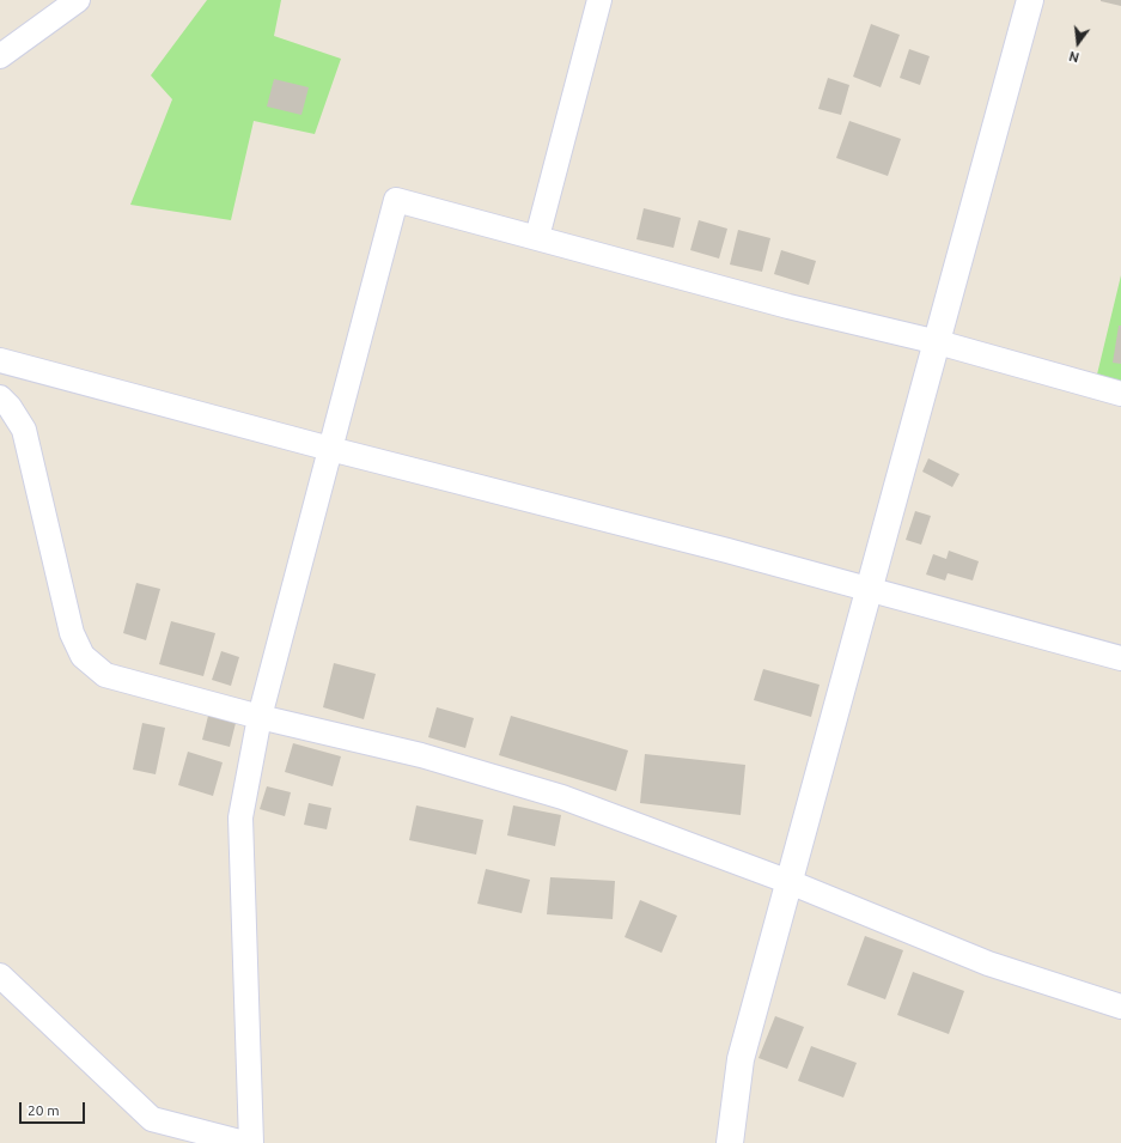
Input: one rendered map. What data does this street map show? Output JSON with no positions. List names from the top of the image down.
{
  "scale_bar": "20 m",
  "north": "bottom"
}
